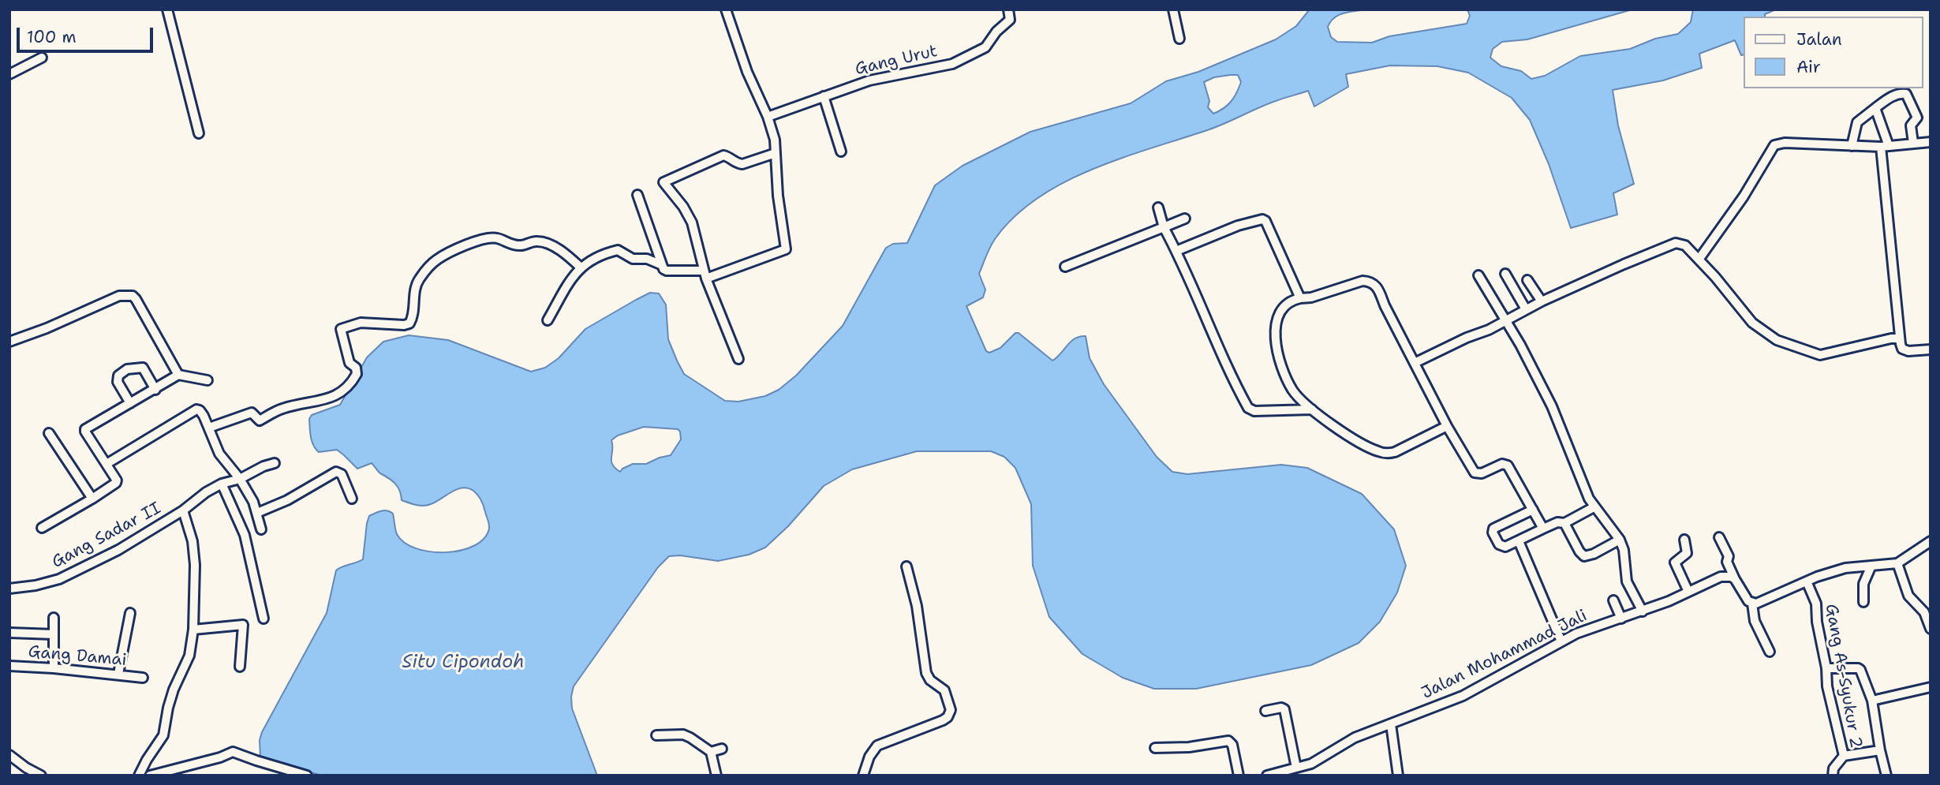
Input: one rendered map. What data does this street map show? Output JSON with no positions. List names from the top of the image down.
{
  "streets": {
    "street": [
      "Gang Urut",
      "Gang Sadar II",
      "Jalan Mohammad Jali",
      "Gang Damai",
      "Gang As-Syukur 2"
    ]
  },
  "water": ["Situ Cipondoh"],
  "legend": ["Jalan", "Air"],
  "scale_bar": "100 m"
}
